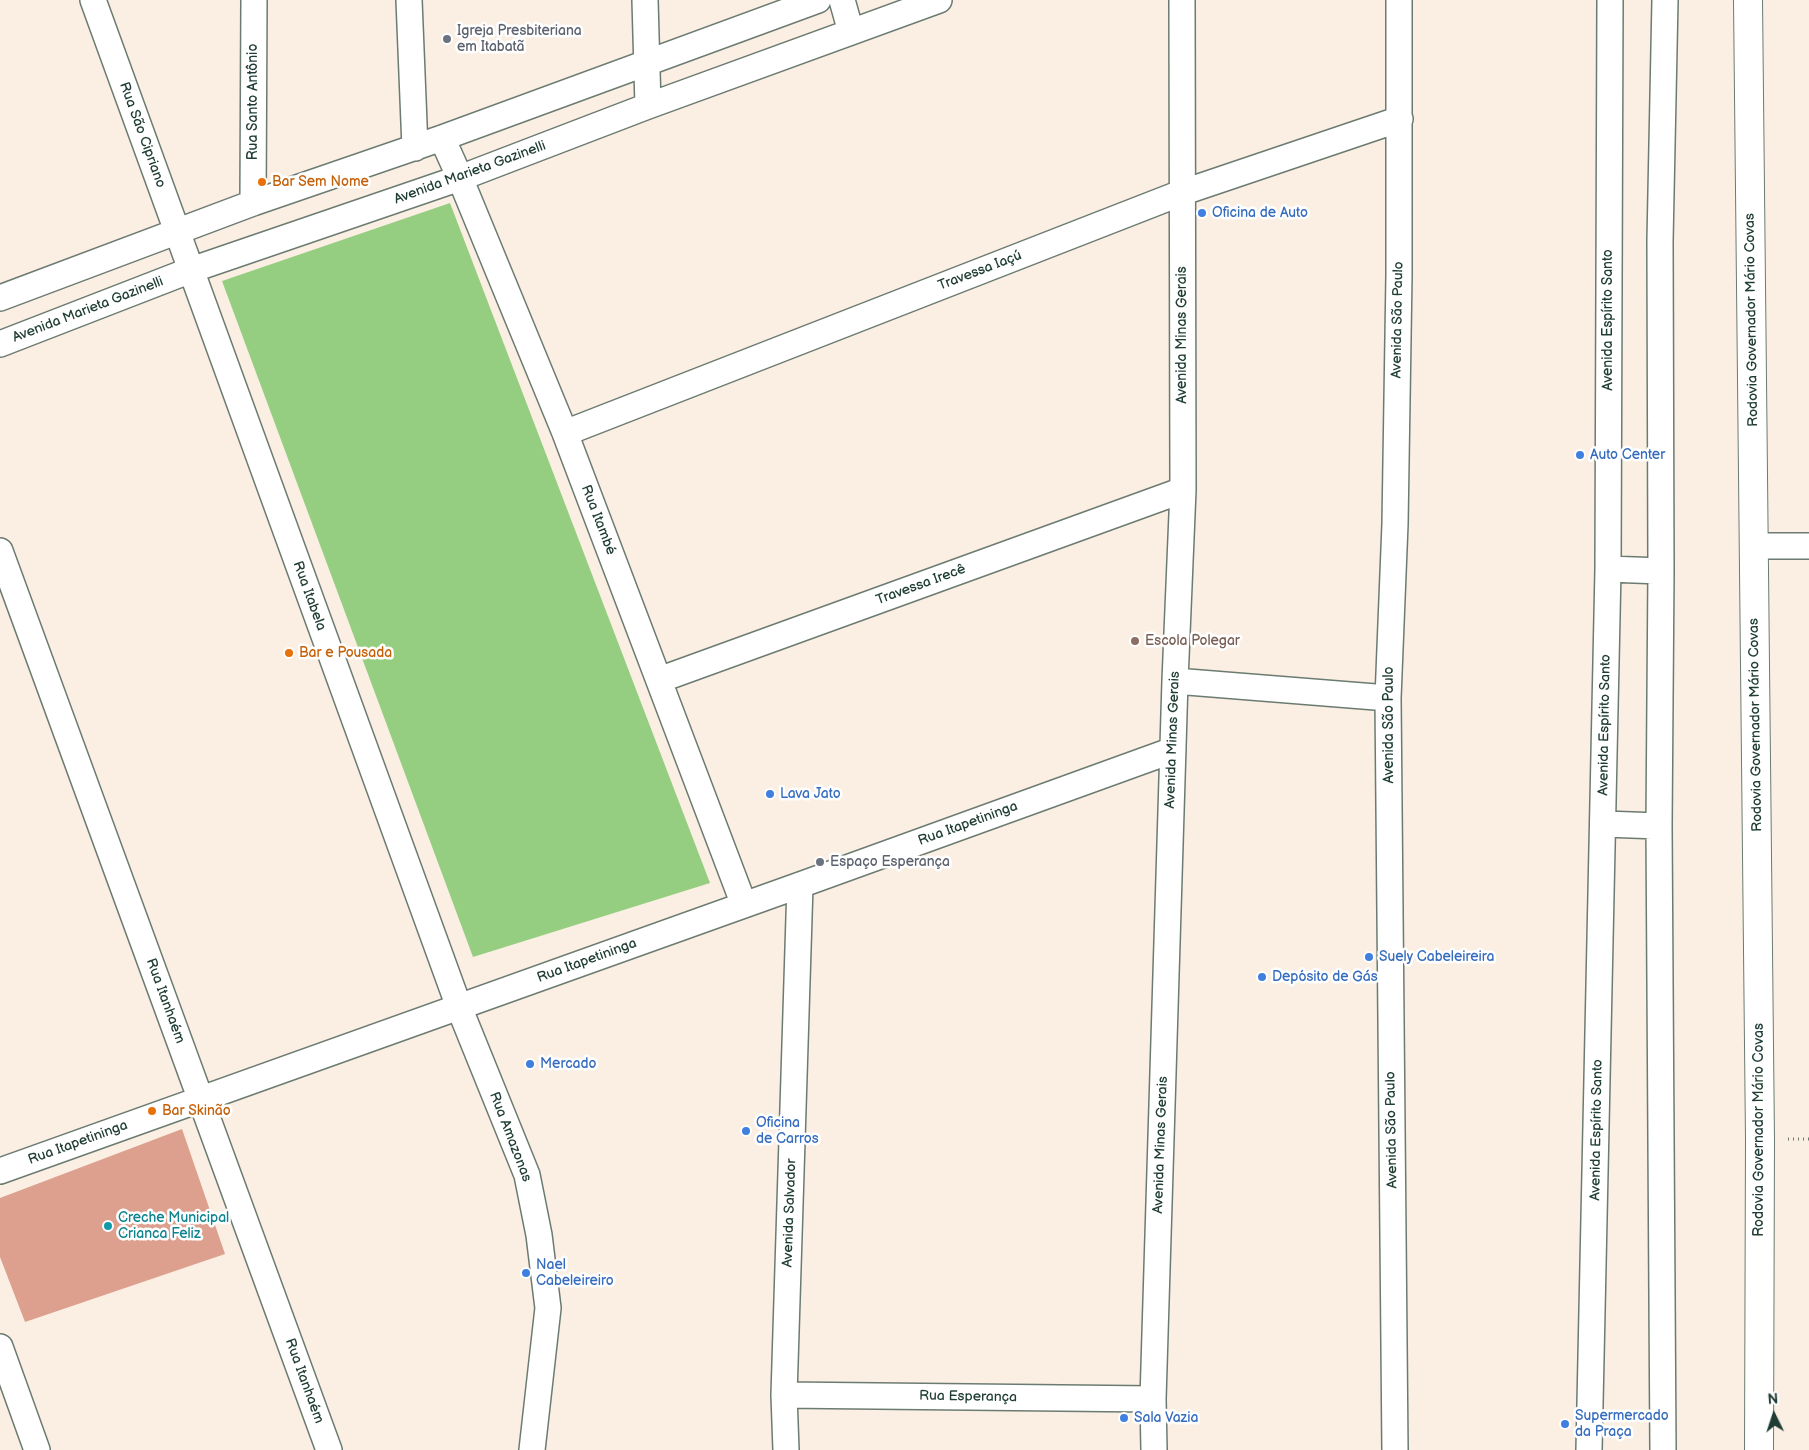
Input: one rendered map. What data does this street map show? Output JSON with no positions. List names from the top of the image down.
{
  "streets": {
    "highway": ["Rodovia Governador Mário Covas"],
    "street": [
      "Rua Santo Antônio",
      "Rua São Cipriano",
      "Avenida Marieta Gazinelli",
      "Travessa Iaçú",
      "Avenida São Paulo",
      "Avenida Espírito Santo",
      "Avenida Minas Gerais",
      "Rua Itambé",
      "Travessa Irecê",
      "Rua Itabela",
      "Rua Itapetininga",
      "Rua Itanhaém",
      "Rua Amazonas",
      "Avenida Salvador",
      "Rua Esperança"
    ]
  },
  "crossings": [
    ["Rua São Cipriano", "Avenida Marieta Gazinelli"],
    ["Rua São Cipriano", "Rua Itabela"],
    ["Avenida Marieta Gazinelli", "Rua Itambé"],
    ["Avenida Marieta Gazinelli", "Rua Itabela"],
    ["Travessa Iaçú", "Avenida São Paulo"],
    ["Travessa Iaçú", "Avenida Minas Gerais"],
    ["Travessa Iaçú", "Rua Itambé"],
    ["Avenida Minas Gerais", "Travessa Irecê"],
    ["Avenida Minas Gerais", "Rua Itapetininga"],
    ["Avenida Minas Gerais", "Rua Esperança"],
    ["Rua Itambé", "Travessa Irecê"],
    ["Rua Itambé", "Rua Itapetininga"],
    ["Rua Itabela", "Rua Itapetininga"],
    ["Rua Itabela", "Rua Amazonas"],
    ["Rua Itapetininga", "Rua Itanhaém"],
    ["Rua Itapetininga", "Rua Amazonas"],
    ["Rua Itapetininga", "Avenida Salvador"],
    ["Avenida Salvador", "Rua Esperança"]
  ],
  "places": [
    "Igreja Presbiteriana em Itabatã",
    "Bar Sem Nome",
    "Oficina de Auto",
    "Auto Center",
    "Escola Polegar",
    "Bar e Pousada",
    "Lava Jato",
    "Espaço Esperança",
    "Suely Cabeleireira",
    "Depósito de Gás",
    "Mercado",
    "Bar Skinão",
    "Oficina de Carros",
    "Creche Municipal Crianca Feliz",
    "Nael Cabeleireiro",
    "Sala Vazia",
    "Supermercado da Praça"
  ],
  "north": "top"
}
